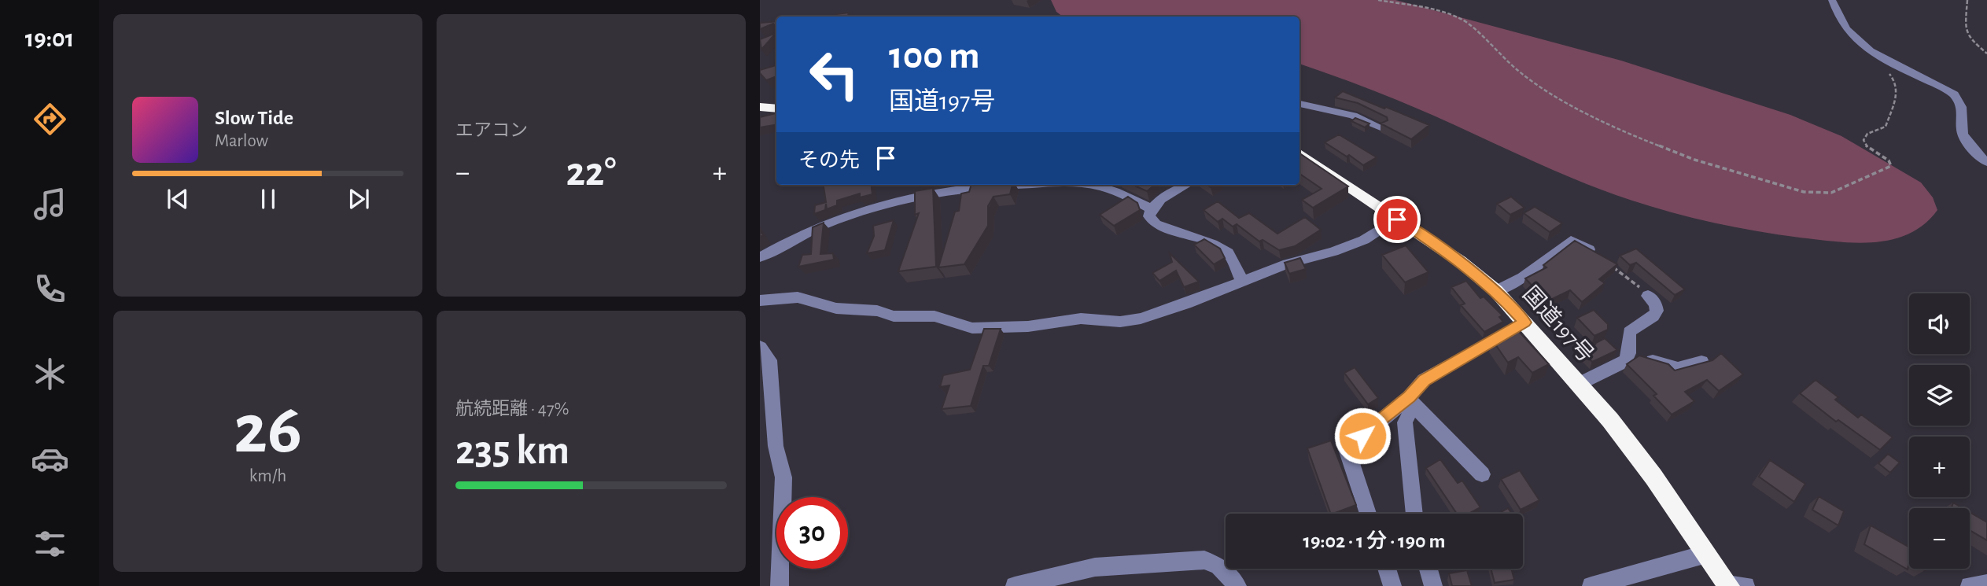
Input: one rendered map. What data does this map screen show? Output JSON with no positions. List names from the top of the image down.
{
  "streets": {
    "highway": ["国道197号"]
  },
  "page": {
    "tabs": "19:01",
    "tile": [
      "エアコン",
      ["26", "km/h"],
      ["航続距離 · 47%", "235 km"]
    ],
    "turn": ["100 m", "国道197号"],
    "song": ["Slow Tide", "Marlow"],
    "then": "その先",
    "heat": ["−", "22°", "+"],
    "map_buttons": ["+", "−"],
    "limit": "30",
    "trip": "19:02 · 1 分 · 190 m"
  }
}
